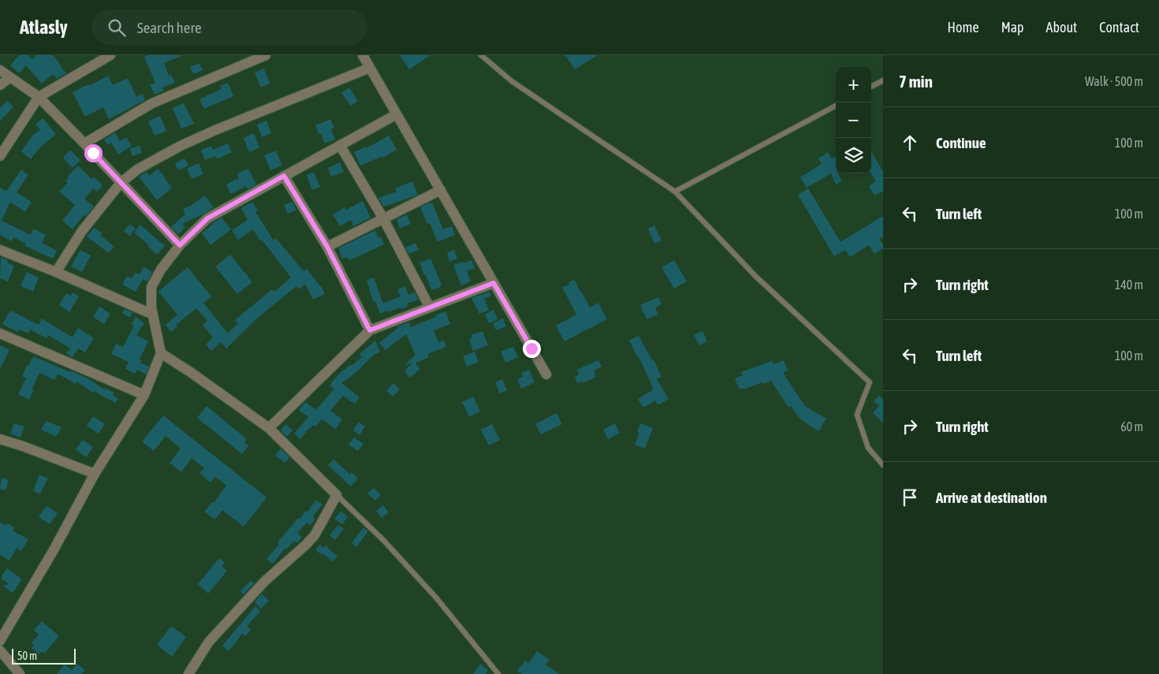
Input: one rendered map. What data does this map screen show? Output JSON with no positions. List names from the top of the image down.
{
  "scale_bar": "50 m",
  "page": {
    "header": "Atlasly",
    "search": "Search here",
    "nav": [
      "Home",
      "Map",
      "About",
      "Contact"
    ],
    "heading": ["7 min", "Walk · 500 m"],
    "map_buttons": ["+", "−"],
    "list": [
      ["Continue", "100 m"],
      ["Turn left", "100 m"],
      ["Turn right", "140 m"],
      ["Turn left", "100 m"],
      ["Turn right", "60 m"],
      "Arrive at destination"
    ],
    "scale": "50 m"
  }
}
